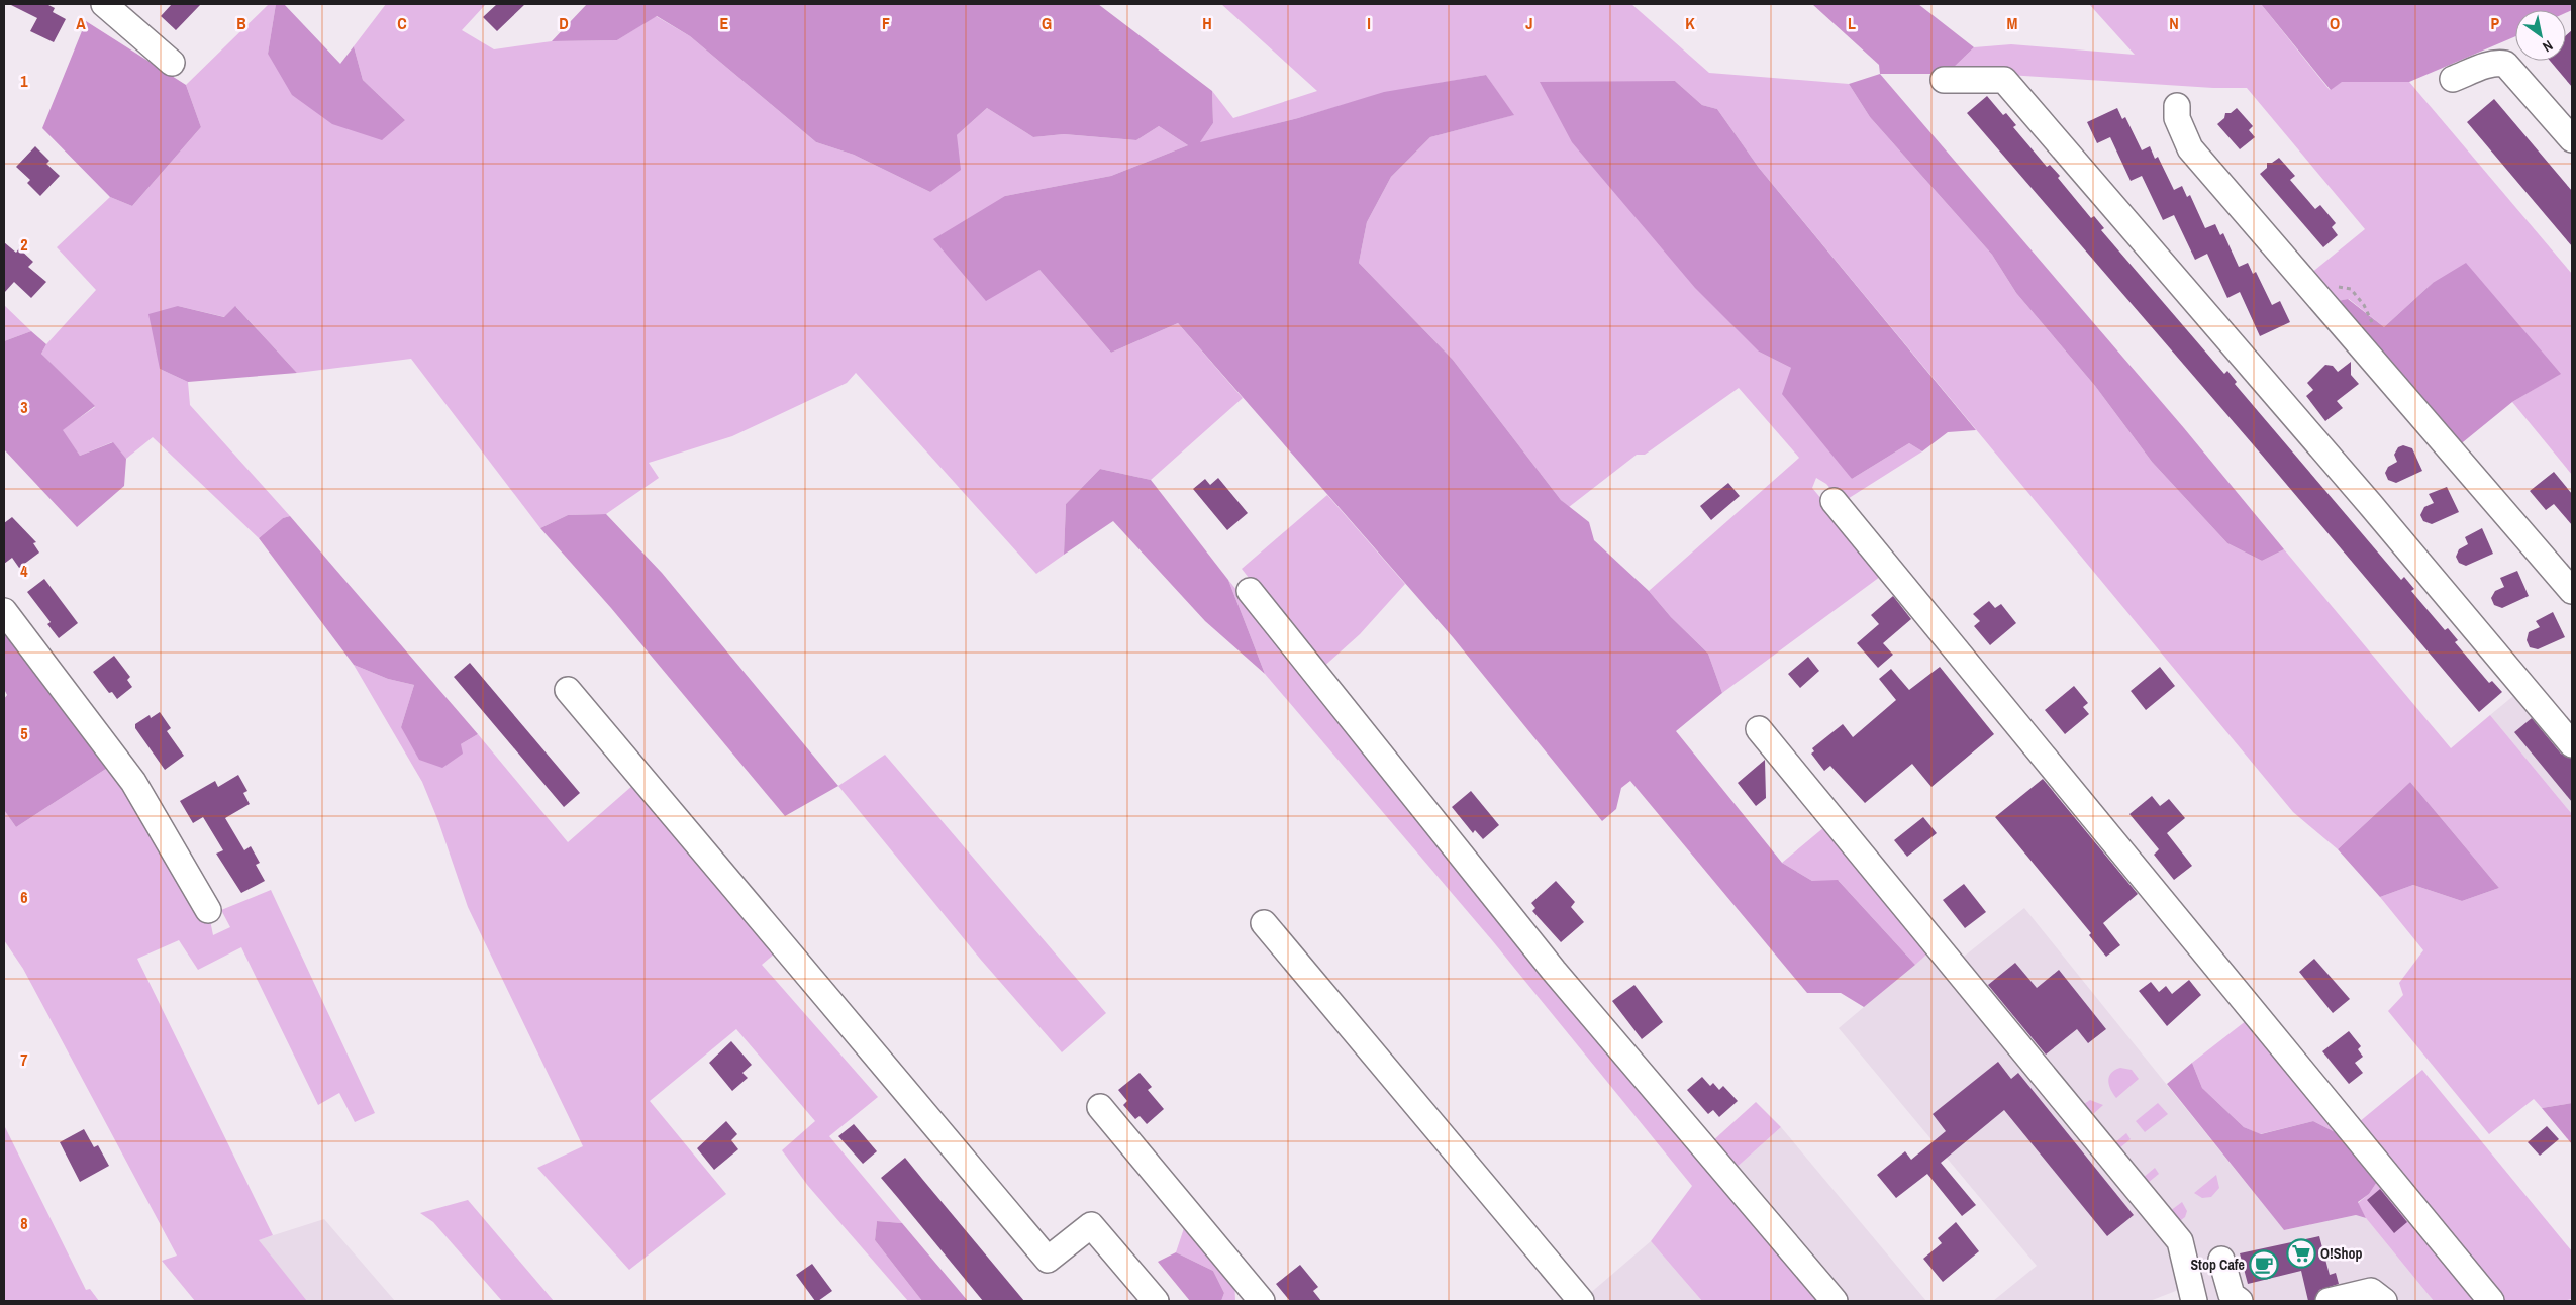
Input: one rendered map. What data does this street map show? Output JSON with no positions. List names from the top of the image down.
{
  "places": {
    "supermarket": ["O!Shop"],
    "cafe": ["Stop Cafe"]
  },
  "north": "bottom right",
  "grid": {
    "columns": [
      "A",
      "B",
      "C",
      "D",
      "E",
      "F",
      "G",
      "H",
      "I",
      "J",
      "K",
      "L",
      "M",
      "N",
      "O",
      "P"
    ],
    "rows": [
      "1",
      "2",
      "3",
      "4",
      "5",
      "6",
      "7",
      "8"
    ]
  }
}
